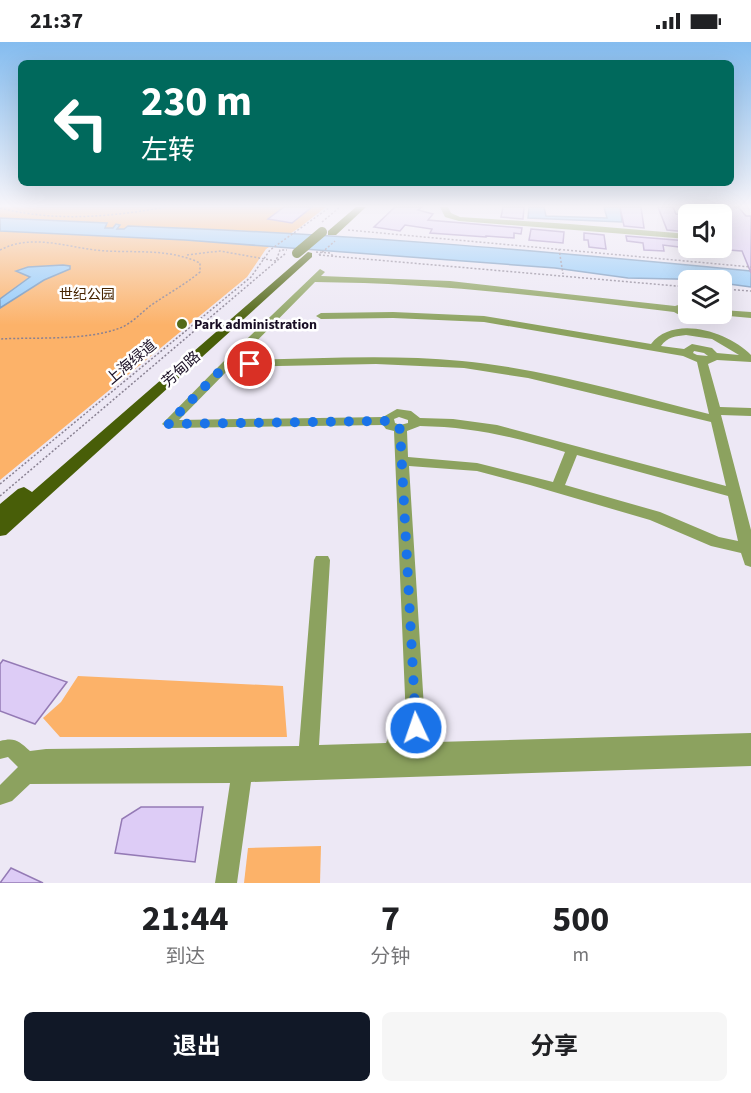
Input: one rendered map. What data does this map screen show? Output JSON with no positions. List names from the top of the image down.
{
  "streets": {
    "main road": ["芳甸路"],
    "path": ["上海绿道"]
  },
  "parks": ["世纪公园"],
  "places": ["Park administration"],
  "page": {
    "status": "21:37",
    "turn": ["230 m", "左转"],
    "eta": [
      "21:44",
      "到达",
      "7",
      "分钟",
      "500",
      "m"
    ],
    "buttons": ["退出", "分享"]
  }
}
